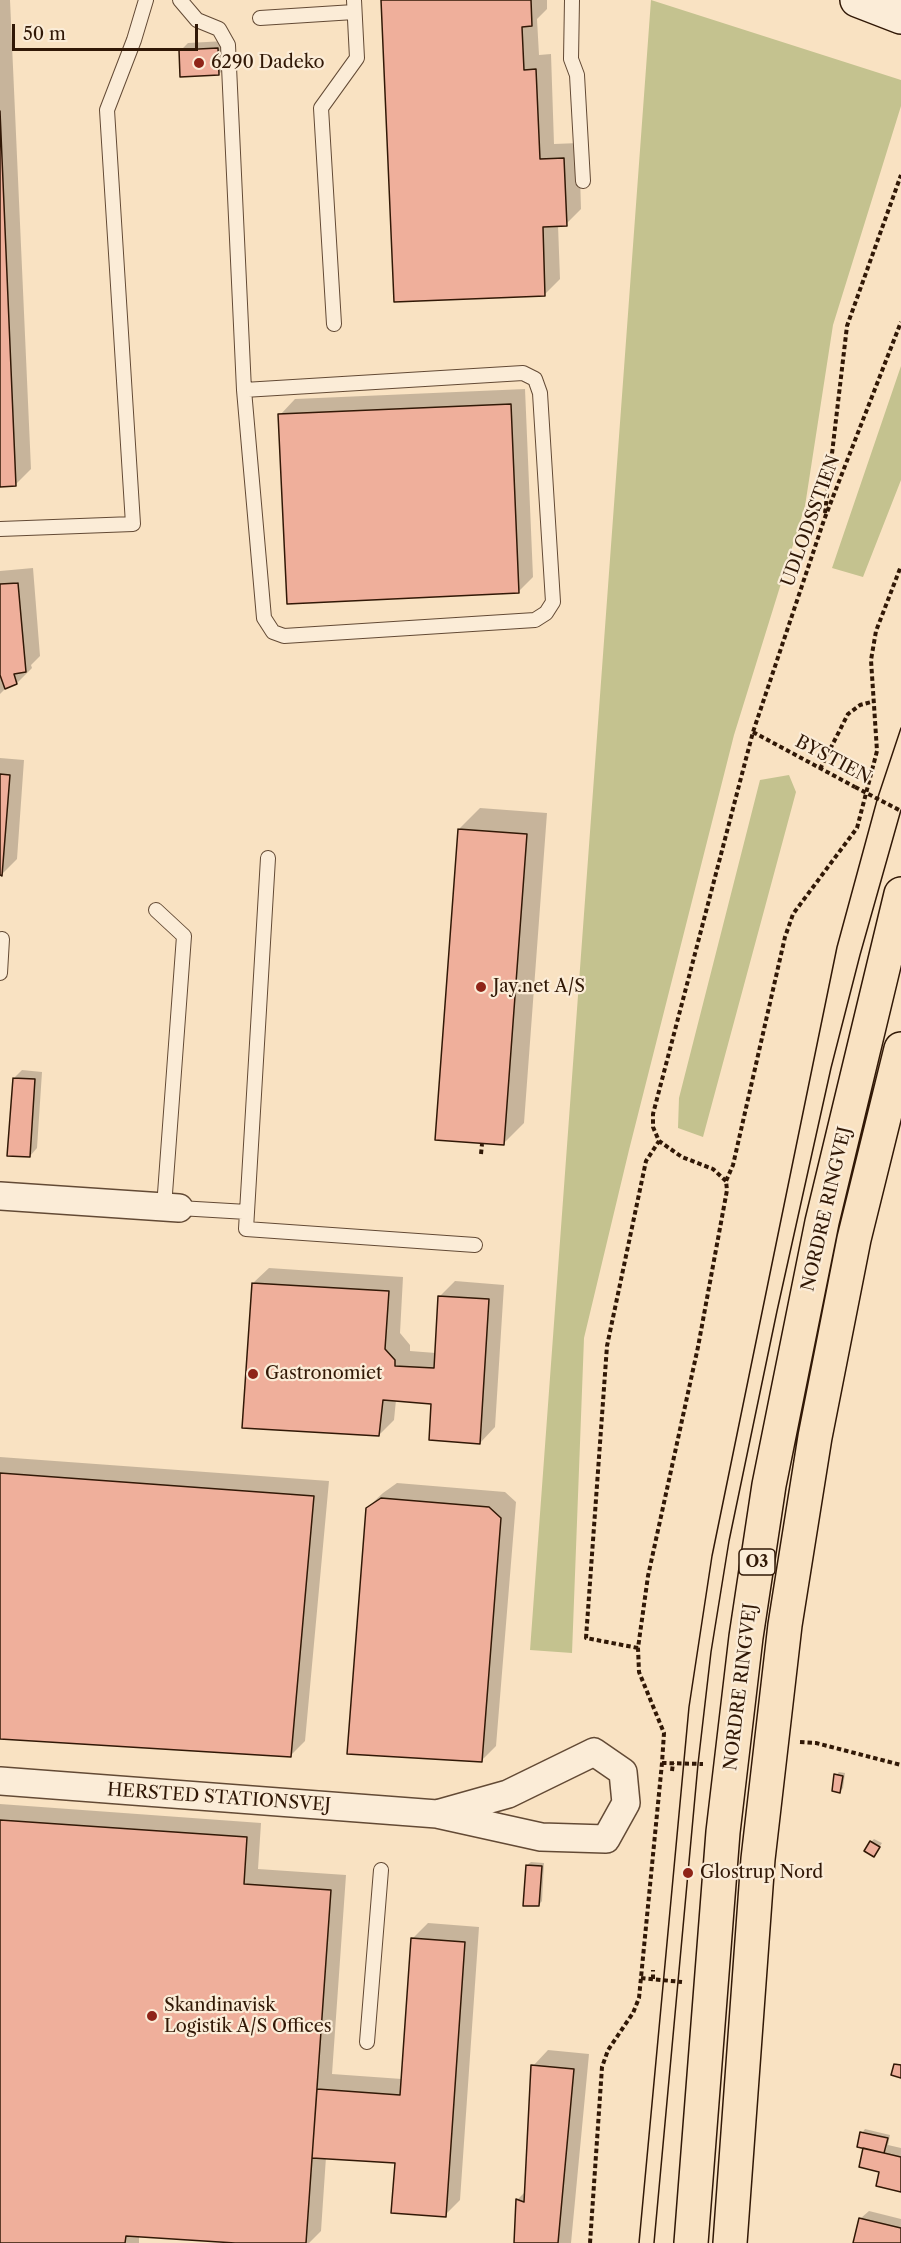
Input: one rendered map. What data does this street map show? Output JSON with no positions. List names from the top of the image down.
{
  "streets": {
    "main road": ["NORDRE RINGVEJ", "O3"],
    "street": ["HERSTED STATIONSVEJ"],
    "path": ["UDLODSSTIEN", "BYSTIEN"]
  },
  "crossings": [
    ["UDLODSSTIEN", "BYSTIEN"]
  ],
  "places": [
    "6290 Dadeko",
    "Jay.net A/S",
    "Gastronomiet",
    "Glostrup Nord",
    "Skandinavisk Logistik A/S Offices"
  ],
  "scale_bar": "50 m"
}
